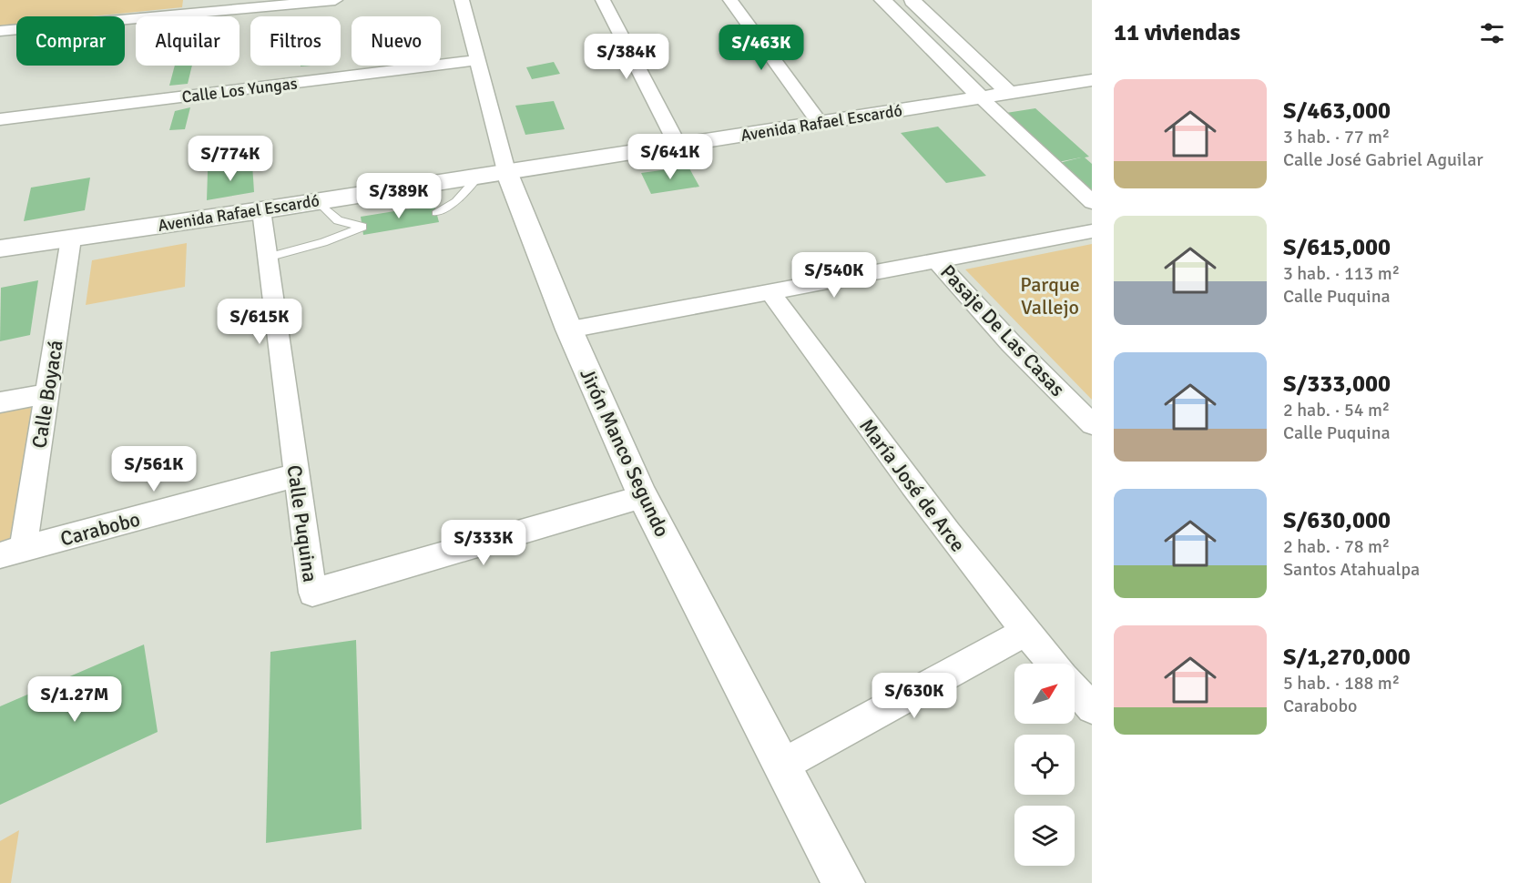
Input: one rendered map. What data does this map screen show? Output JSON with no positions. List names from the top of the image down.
{
  "streets": {
    "main road": ["Avenida Rafael Escardó", "Jirón Manco Segundo"],
    "street": [
      "Calle Los Yungas",
      "Pasaje De Las Casas",
      "Calle Boyacá",
      "María José de Arce",
      "Calle Puquina",
      "Carabobo"
    ]
  },
  "crossings": [
    ["Calle Los Yungas", "Jirón Manco Segundo"],
    ["Avenida Rafael Escardó", "Calle Boyacá"],
    ["Avenida Rafael Escardó", "Jirón Manco Segundo"],
    ["Avenida Rafael Escardó", "Calle Puquina"],
    ["Calle Boyacá", "Carabobo"],
    ["Jirón Manco Segundo", "Calle Puquina"],
    ["Calle Puquina", "Carabobo"]
  ],
  "parks": ["Parque Vallejo"],
  "north": "top right",
  "page": {
    "heading": "11 viviendas",
    "chip": [
      "Comprar",
      "Alquilar",
      "Filtros",
      "Nuevo"
    ],
    "price": [
      "S/463K",
      "S/384K",
      "S/641K",
      "S/774K",
      "S/389K",
      "S/540K",
      "S/615K",
      "S/561K",
      "S/333K",
      "S/630K",
      "S/1.27M"
    ],
    "list": [
      {
        "name": "S/463,000",
        "note": "3 hab. · 77 m² · Calle José Gabriel Aguilar"
      },
      {
        "name": "S/615,000",
        "note": "3 hab. · 113 m² · Calle Puquina"
      },
      {
        "name": "S/333,000",
        "note": "2 hab. · 54 m² · Calle Puquina"
      },
      {
        "name": "S/630,000",
        "note": "2 hab. · 78 m² · Santos Atahualpa"
      },
      {
        "name": "S/1,270,000",
        "note": "5 hab. · 188 m² · Carabobo"
      }
    ]
  }
}
